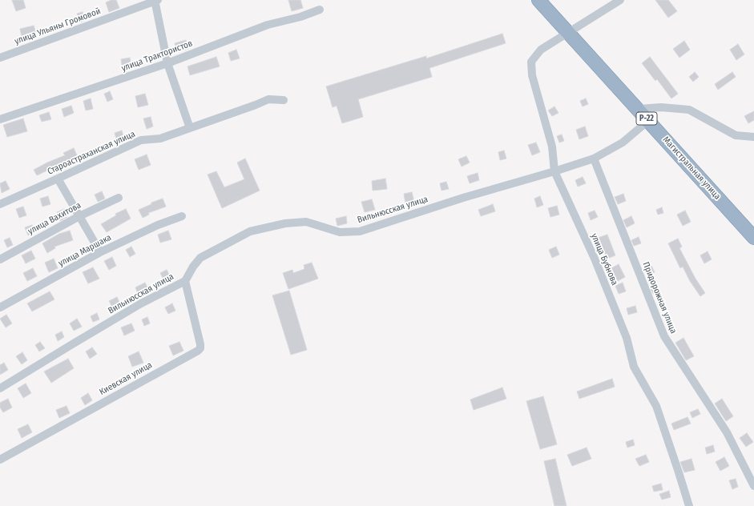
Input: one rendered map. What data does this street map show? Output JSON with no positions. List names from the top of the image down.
{
  "streets": {
    "highway": ["Р-22", "Магистральная улица"],
    "street": [
      "улица Ульяны Громовой",
      "улица Трактористов",
      "Староастраханская улица",
      "Вильнюсская улица",
      "улица Вахитова",
      "улица Маршака",
      "улица Бубнова",
      "Придорожная улица",
      "Киевская улица"
    ]
  },
  "crossings": [
    ["Магистральная улица", "Вильнюсская улица"],
    ["Магистральная улица", "улица Бубнова"],
    ["Вильнюсская улица", "улица Бубнова"],
    ["Вильнюсская улица", "Придорожная улица"],
    ["Вильнюсская улица", "Киевская улица"]
  ]
}
